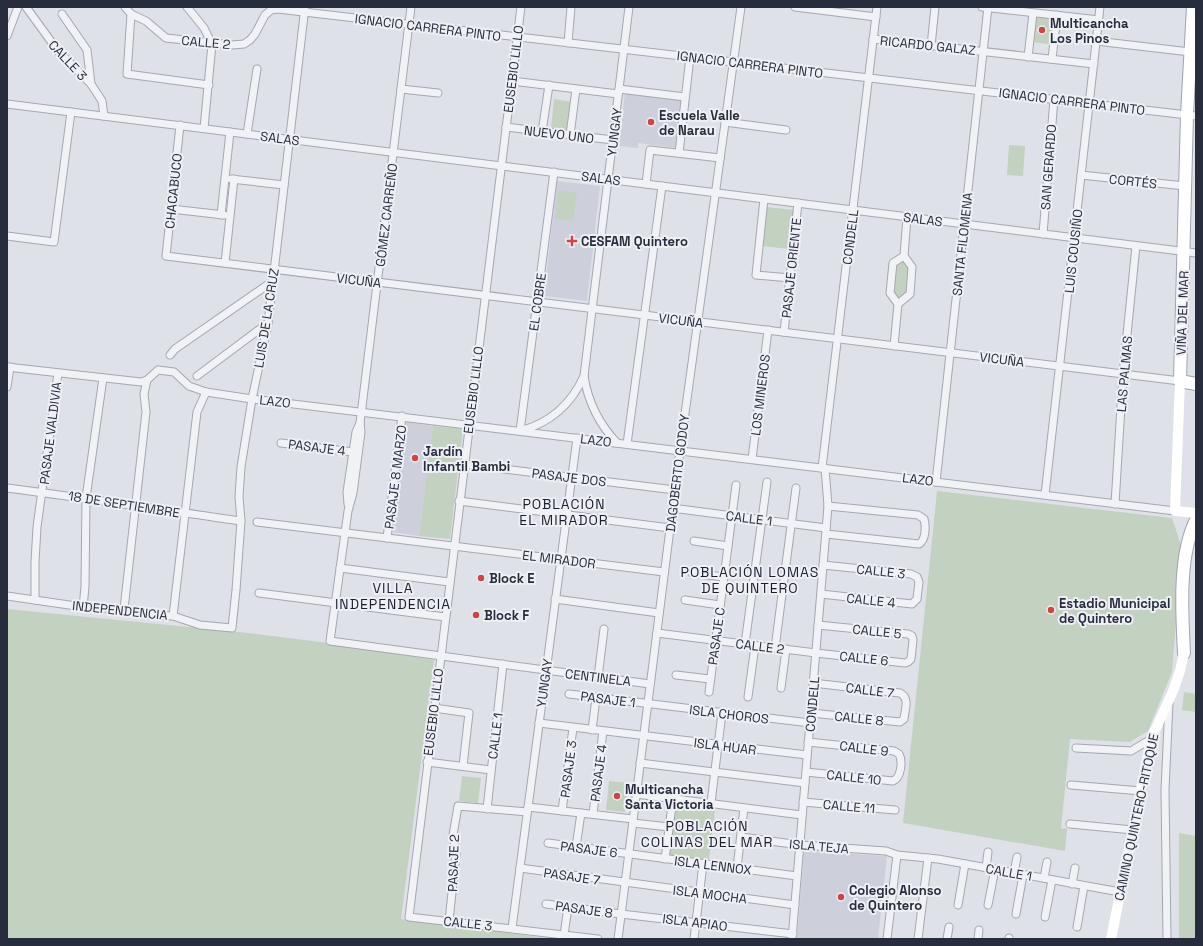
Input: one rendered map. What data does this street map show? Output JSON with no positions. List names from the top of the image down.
{
  "streets": {
    "main road": [
      "VICUÑA",
      "VIÑA DEL MAR",
      "LAZO",
      "CAMINO QUINTERO-RITOQUE"
    ],
    "street": [
      "IGNACIO CARRERA PINTO",
      "CALLE 2",
      "RICARDO GALAZ",
      "CALLE 3",
      "EUSEBIO LILLO",
      "YUNGAY",
      "NUEVO UNO",
      "SALAS",
      "SAN GERARDO",
      "CORTÉS",
      "CHACABUCO",
      "GÓMEZ CARREÑO",
      "CONDELL",
      "SANTA FILOMENA",
      "LUIS COUSIÑO",
      "PASAJE ORIENTE",
      "EL COBRE",
      "LUIS DE LA CRUZ",
      "LAS PALMAS",
      "LOS MINEROS",
      "PASAJE VALDIVIA",
      "PASAJE 4",
      "DAGOBERTO GODOY",
      "PASAJE 8 MARZO",
      "PASAJE DOS",
      "18 DE SEPTIEMBRE",
      "CALLE 1",
      "EL MIRADOR",
      "CALLE 4",
      "INDEPENDENCIA",
      "CALLE 5",
      "PASAJE C",
      "CALLE 6",
      "CENTINELA",
      "CALLE 7",
      "PASAJE 1",
      "ISLA CHOROS",
      "CALLE 8",
      "ISLA HUAR",
      "CALLE 9",
      "PASAJE 3",
      "CALLE 10",
      "CALLE 11",
      "ISLA TEJA",
      "PASAJE 6",
      "PASAJE 2",
      "ISLA LENNOX",
      "PASAJE 7",
      "ISLA MOCHA",
      "PASAJE 8",
      "ISLA APIAO"
    ]
  },
  "crossings": [
    ["IGNACIO CARRERA PINTO", "CALLE 2"],
    ["IGNACIO CARRERA PINTO", "EUSEBIO LILLO"],
    ["IGNACIO CARRERA PINTO", "YUNGAY"],
    ["IGNACIO CARRERA PINTO", "SAN GERARDO"],
    ["IGNACIO CARRERA PINTO", "GÓMEZ CARREÑO"],
    ["IGNACIO CARRERA PINTO", "CONDELL"],
    ["IGNACIO CARRERA PINTO", "SANTA FILOMENA"],
    ["IGNACIO CARRERA PINTO", "LUIS COUSIÑO"],
    ["IGNACIO CARRERA PINTO", "VIÑA DEL MAR"],
    ["IGNACIO CARRERA PINTO", "LUIS DE LA CRUZ"],
    ["IGNACIO CARRERA PINTO", "DAGOBERTO GODOY"],
    ["CALLE 2", "CONDELL"],
    ["CALLE 2", "LUIS DE LA CRUZ"],
    ["CALLE 2", "DAGOBERTO GODOY"],
    ["CALLE 2", "PASAJE C"],
    ["CALLE 2", "CALLE 6"],
    ["RICARDO GALAZ", "CONDELL"],
    ["RICARDO GALAZ", "SANTA FILOMENA"],
    ["RICARDO GALAZ", "LUIS COUSIÑO"],
    ["CALLE 3", "EUSEBIO LILLO"],
    ["CALLE 3", "YUNGAY"],
    ["CALLE 3", "SALAS"],
    ["CALLE 3", "CONDELL"],
    ["CALLE 3", "CALLE 4"],
    ["CALLE 3", "PASAJE 2"],
    ["EUSEBIO LILLO", "NUEVO UNO"],
    ["EUSEBIO LILLO", "SALAS"],
    ["EUSEBIO LILLO", "GÓMEZ CARREÑO"],
    ["EUSEBIO LILLO", "VICUÑA"],
    ["EUSEBIO LILLO", "LAZO"],
    ["EUSEBIO LILLO", "PASAJE DOS"],
    ["EUSEBIO LILLO", "EL MIRADOR"],
    ["YUNGAY", "NUEVO UNO"],
    ["YUNGAY", "SALAS"],
    ["YUNGAY", "VICUÑA"],
    ["YUNGAY", "EL COBRE"],
    ["YUNGAY", "LAZO"],
    ["YUNGAY", "PASAJE DOS"],
    ["YUNGAY", "EL MIRADOR"],
    ["YUNGAY", "CENTINELA"],
    ["YUNGAY", "PASAJE 7"],
    ["SALAS", "SAN GERARDO"],
    ["SALAS", "CHACABUCO"],
    ["SALAS", "GÓMEZ CARREÑO"],
    ["SALAS", "CONDELL"],
    ["SALAS", "SANTA FILOMENA"],
    ["SALAS", "LUIS COUSIÑO"],
    ["SALAS", "PASAJE ORIENTE"],
    ["SALAS", "EL COBRE"],
    ["SALAS", "VIÑA DEL MAR"],
    ["SALAS", "LUIS DE LA CRUZ"],
    ["SALAS", "LAS PALMAS"],
    ["SALAS", "DAGOBERTO GODOY"],
    ["CORTÉS", "LUIS COUSIÑO"],
    ["CORTÉS", "VIÑA DEL MAR"],
    ["CHACABUCO", "VICUÑA"],
    ["GÓMEZ CARREÑO", "VICUÑA"],
    ["GÓMEZ CARREÑO", "LAZO"],
    ["GÓMEZ CARREÑO", "PASAJE 4"],
    ["CONDELL", "VICUÑA"],
    ["CONDELL", "LAZO"],
    ["CONDELL", "CALLE 1"],
    ["CONDELL", "CALLE 4"],
    ["CONDELL", "CALLE 5"],
    ["CONDELL", "CALLE 6"],
    ["CONDELL", "CALLE 7"],
    ["CONDELL", "ISLA CHOROS"],
    ["CONDELL", "CALLE 8"],
    ["CONDELL", "ISLA HUAR"],
    ["CONDELL", "CALLE 9"],
    ["CONDELL", "CALLE 10"],
    ["CONDELL", "CALLE 11"],
    ["CONDELL", "ISLA TEJA"],
    ["CONDELL", "ISLA LENNOX"],
    ["CONDELL", "ISLA MOCHA"],
    ["CONDELL", "ISLA APIAO"],
    ["SANTA FILOMENA", "VICUÑA"],
    ["SANTA FILOMENA", "LAZO"],
    ["LUIS COUSIÑO", "VICUÑA"],
    ["LUIS COUSIÑO", "LAZO"],
    ["PASAJE ORIENTE", "VICUÑA"],
    ["VICUÑA", "EL COBRE"],
    ["VICUÑA", "VIÑA DEL MAR"],
    ["VICUÑA", "LUIS DE LA CRUZ"],
    ["VICUÑA", "LAS PALMAS"],
    ["VICUÑA", "LOS MINEROS"],
    ["VICUÑA", "DAGOBERTO GODOY"],
    ["EL COBRE", "LAZO"],
    ["VIÑA DEL MAR", "LAZO"],
    ["LUIS DE LA CRUZ", "LAZO"],
    ["LUIS DE LA CRUZ", "18 DE SEPTIEMBRE"],
    ["LUIS DE LA CRUZ", "INDEPENDENCIA"],
    ["LAS PALMAS", "LAZO"],
    ["LOS MINEROS", "LAZO"],
    ["LAZO", "PASAJE VALDIVIA"],
    ["LAZO", "DAGOBERTO GODOY"],
    ["LAZO", "PASAJE 8 MARZO"],
    ["PASAJE VALDIVIA", "18 DE SEPTIEMBRE"],
    ["PASAJE VALDIVIA", "INDEPENDENCIA"],
    ["DAGOBERTO GODOY", "PASAJE DOS"],
    ["DAGOBERTO GODOY", "CALLE 1"],
    ["DAGOBERTO GODOY", "EL MIRADOR"],
    ["DAGOBERTO GODOY", "CENTINELA"],
    ["DAGOBERTO GODOY", "PASAJE 1"],
    ["DAGOBERTO GODOY", "ISLA CHOROS"],
    ["DAGOBERTO GODOY", "ISLA HUAR"],
    ["DAGOBERTO GODOY", "PASAJE 6"],
    ["DAGOBERTO GODOY", "ISLA LENNOX"],
    ["DAGOBERTO GODOY", "PASAJE 7"],
    ["DAGOBERTO GODOY", "ISLA MOCHA"],
    ["DAGOBERTO GODOY", "PASAJE 8"],
    ["DAGOBERTO GODOY", "ISLA APIAO"],
    ["CALLE 1", "PASAJE C"],
    ["CALLE 1", "CAMINO QUINTERO-RITOQUE"],
    ["CALLE 1", "ISLA TEJA"],
    ["CALLE 1", "PASAJE 2"],
    ["CALLE 5", "CALLE 6"],
    ["CALLE 7", "CALLE 8"],
    ["PASAJE 1", "ISLA CHOROS"],
    ["CALLE 9", "CALLE 10"],
    ["PASAJE 6", "ISLA LENNOX"],
    ["PASAJE 7", "ISLA MOCHA"],
    ["PASAJE 8", "ISLA APIAO"]
  ],
  "districts": [
    "POBLACIÓN EL MIRADOR",
    "POBLACIÓN LOMAS DE QUINTERO",
    "VILLA INDEPENDENCIA",
    "POBLACIÓN COLINAS DEL MAR"
  ],
  "places": {
    "other": [
      "Multicancha Los Pinos",
      "Escuela Valle de Narau",
      "Jardín Infantil Bambi",
      "Block E",
      "Estadio Municipal de Quintero",
      "Block F",
      "Multicancha Santa Victoria",
      "Colegio Alonso de Quintero"
    ],
    "health": ["CESFAM Quintero"]
  }
}
